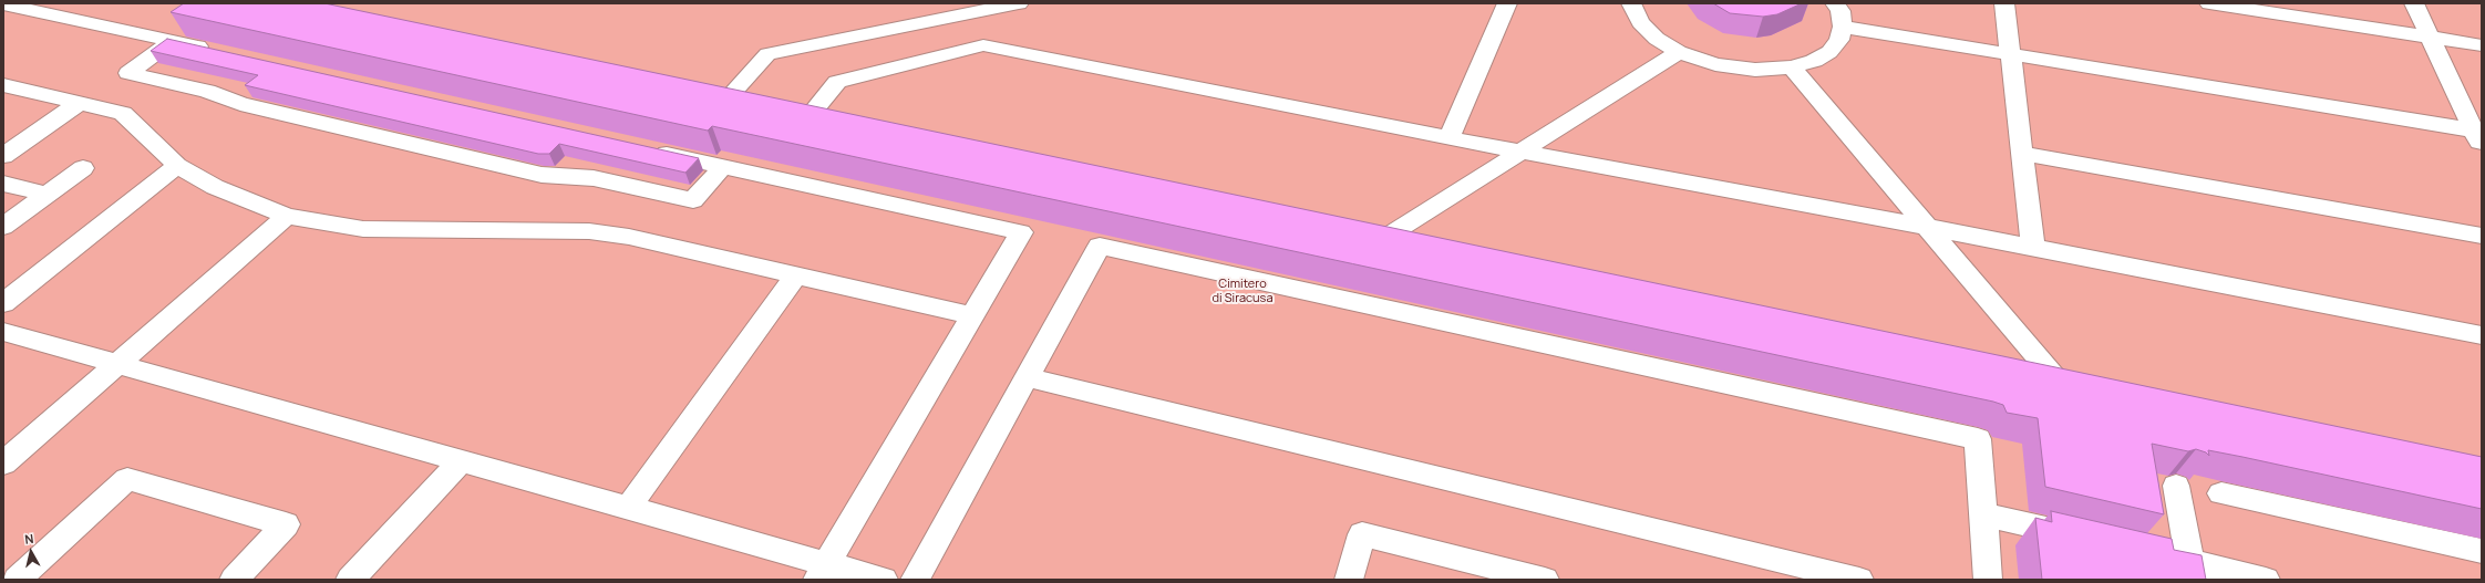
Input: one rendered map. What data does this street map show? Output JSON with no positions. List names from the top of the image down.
{
  "parks": ["Cimitero di Siracusa"],
  "north": "top"
}
